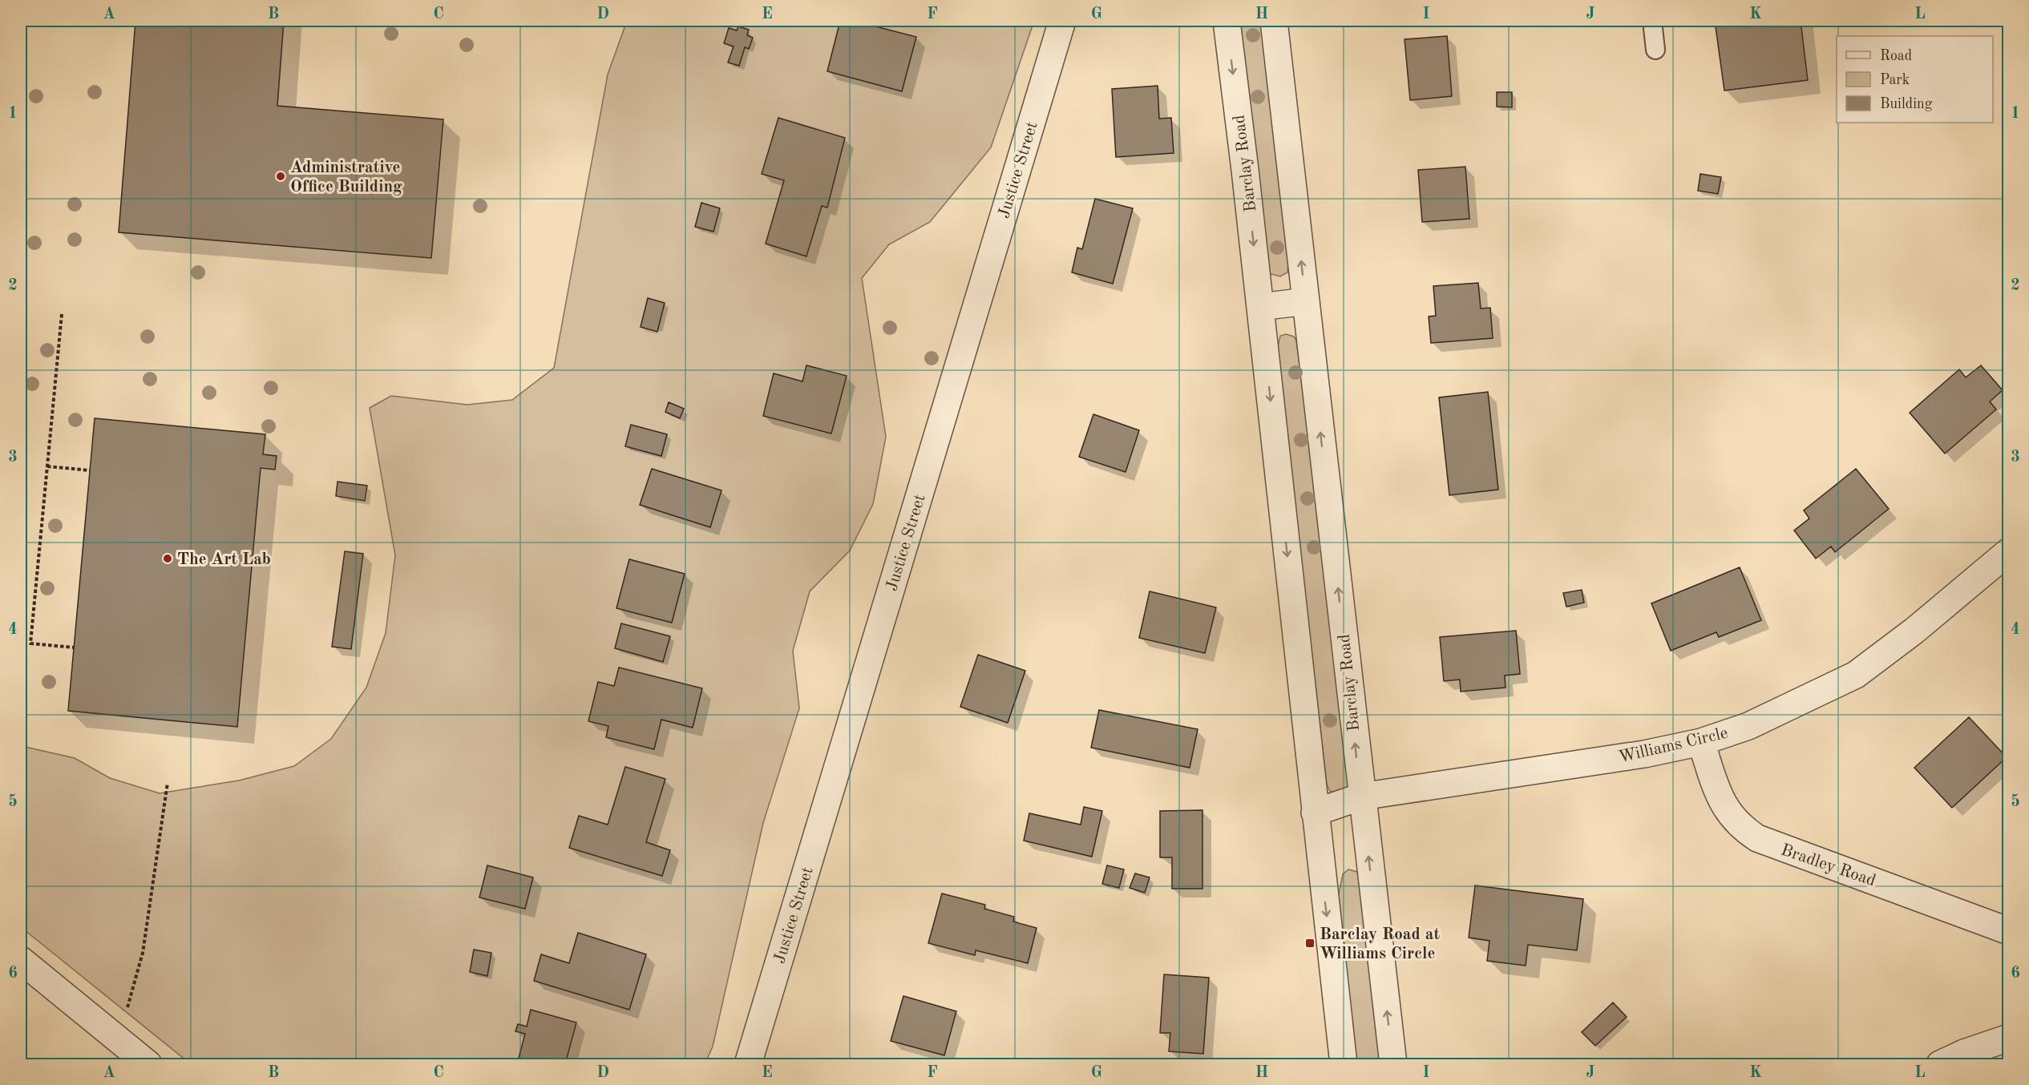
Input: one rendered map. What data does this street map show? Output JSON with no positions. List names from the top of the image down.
{
  "streets": {
    "street": [
      "Barclay Road",
      "Justice Street",
      "Williams Circle",
      "Bradley Road"
    ]
  },
  "crossings": [
    ["Barclay Road", "Williams Circle"],
    ["Williams Circle", "Bradley Road"]
  ],
  "places": {
    "other": ["Administrative Office Building", "The Art Lab"],
    "transit": ["Barclay Road at Williams Circle"]
  },
  "legend": ["Road", "Park", "Building"],
  "grid": {
    "columns": [
      "A",
      "B",
      "C",
      "D",
      "E",
      "F",
      "G",
      "H",
      "I",
      "J",
      "K",
      "L"
    ],
    "rows": [
      "1",
      "2",
      "3",
      "4",
      "5",
      "6"
    ]
  }
}
